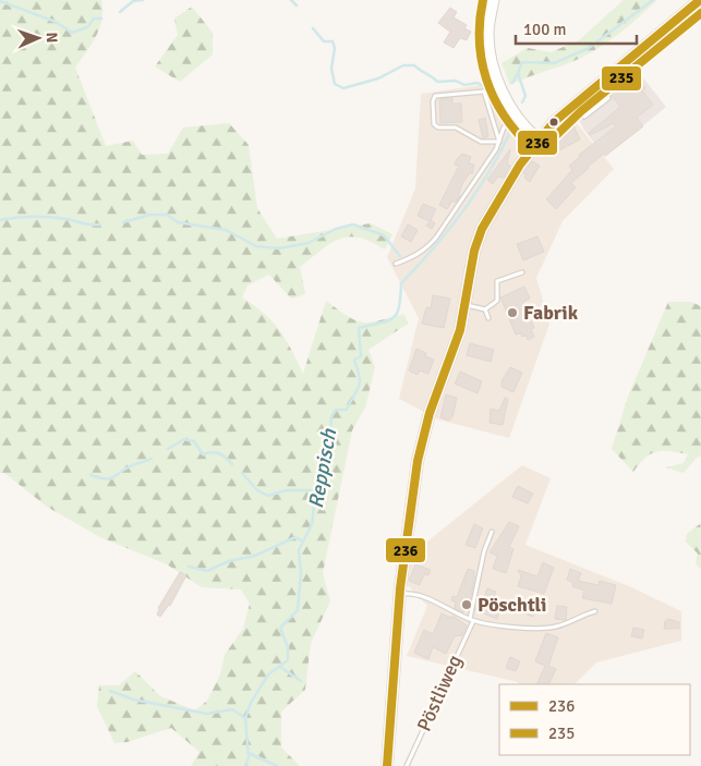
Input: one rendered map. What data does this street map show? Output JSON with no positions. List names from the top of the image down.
{
  "streets": {
    "lane": ["Pöstliweg"]
  },
  "water": ["Reppisch"],
  "places": ["Fabrik", "Pöschtli"],
  "lines": ["transit line 236", "transit line 235"],
  "legend": ["236", "235"],
  "scale_bar": "100 m",
  "north": "right"
}
